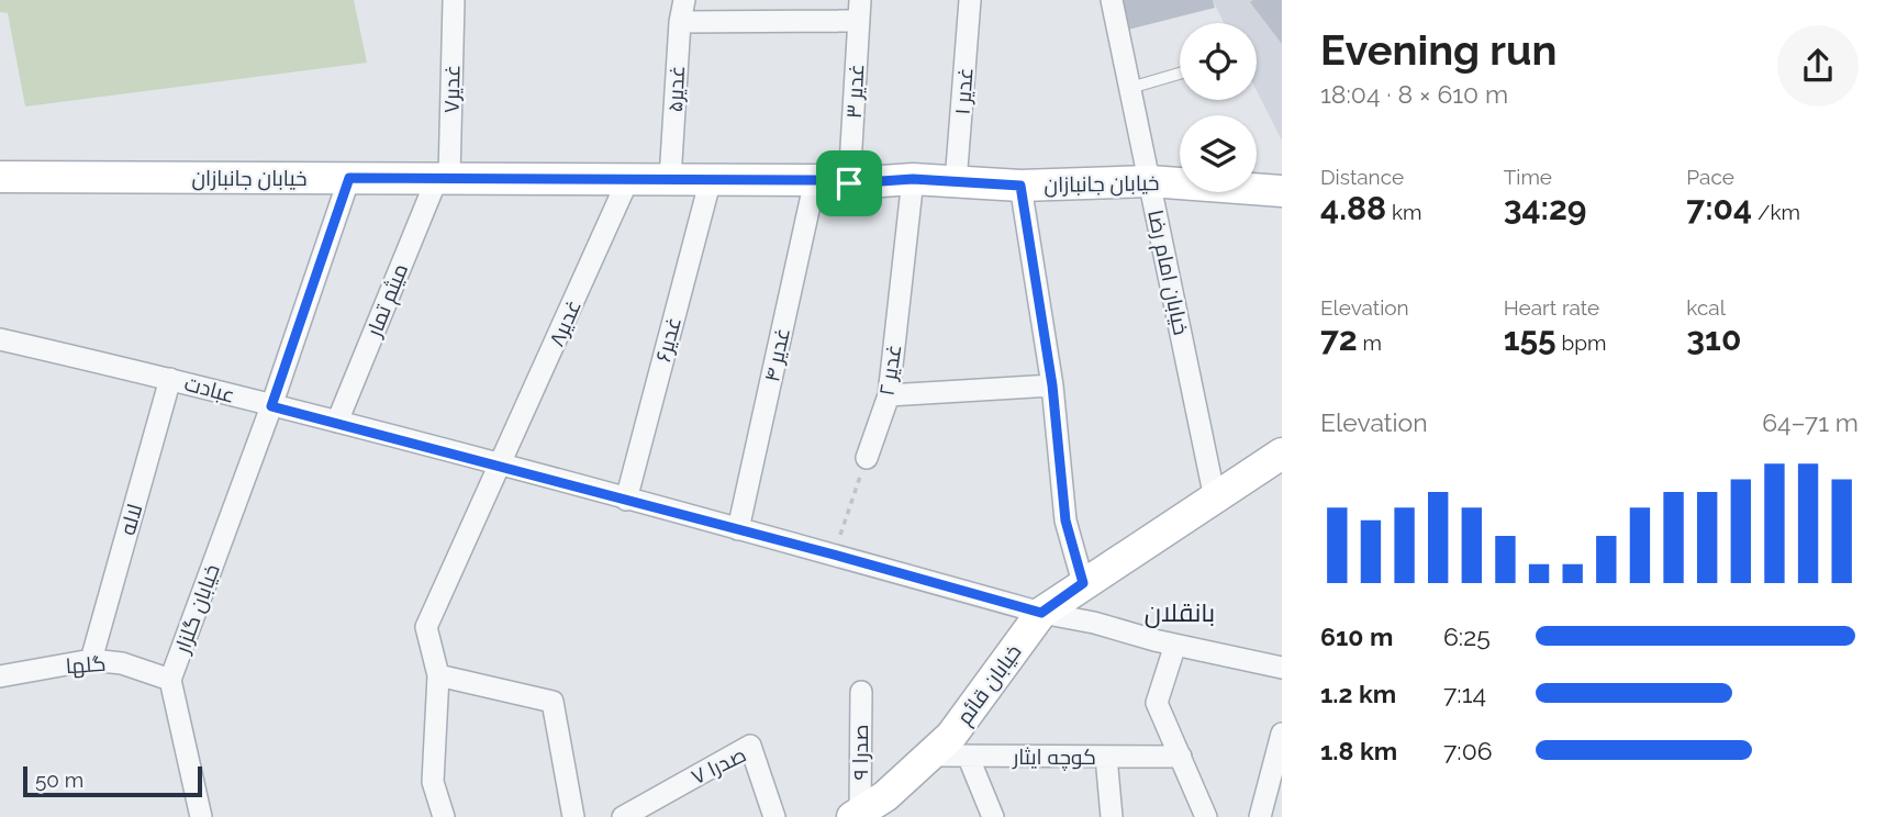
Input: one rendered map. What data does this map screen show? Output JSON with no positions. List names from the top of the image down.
{
  "streets": {
    "street": [
      "غدیر۷",
      "غدیر۵",
      "غدیر ۳",
      "غدیر ۱",
      "خیابان جانبازان",
      "خیابان امام رضا",
      "میثم تمار",
      "غدیر۸",
      "غدیر۶",
      "غدیر ۴",
      "غدیر ۲",
      "عبادت",
      "لاله",
      "خیابان گلزار",
      "گلها",
      "خیابان قائم",
      "صدرا ۹",
      "کوچه ایثار",
      "صدرا ۷"
    ]
  },
  "crossings": [
    ["غدیر۷", "خیابان جانبازان"],
    ["غدیر۷", "میثم تمار"],
    ["غدیر۵", "خیابان جانبازان"],
    ["غدیر ۳", "خیابان جانبازان"],
    ["غدیر ۱", "خیابان جانبازان"],
    ["خیابان جانبازان", "خیابان امام رضا"],
    ["خیابان جانبازان", "میثم تمار"],
    ["خیابان جانبازان", "غدیر۸"],
    ["خیابان جانبازان", "غدیر۶"],
    ["خیابان جانبازان", "غدیر ۴"],
    ["خیابان جانبازان", "غدیر ۲"],
    ["خیابان جانبازان", "خیابان گلزار"],
    ["خیابان امام رضا", "خیابان قائم"],
    ["میثم تمار", "عبادت"],
    ["غدیر۸", "عبادت"],
    ["غدیر۶", "عبادت"],
    ["غدیر ۴", "عبادت"],
    ["عبادت", "لاله"],
    ["عبادت", "خیابان گلزار"],
    ["عبادت", "خیابان قائم"],
    ["لاله", "گلها"],
    ["خیابان گلزار", "گلها"],
    ["خیابان قائم", "صدرا ۹"],
    ["خیابان قائم", "کوچه ایثار"]
  ],
  "districts": ["بانقلان"],
  "scale_bar": "50 m",
  "page": {
    "heading": ["Evening run", "18:04 · 8 × 610 m"],
    "stats": [
      ["Distance", "4.88 km"],
      ["Time", "34:29"],
      ["Pace", "7:04 /km"],
      ["Elevation", "72 m"],
      ["Heart rate", "155 bpm"],
      ["kcal", "310"]
    ],
    "chart": ["Elevation", "64–71 m"],
    "list": [
      {
        "name": "610 m",
        "note": "6:25"
      },
      {
        "name": "1.2 km",
        "note": "7:14"
      },
      {
        "name": "1.8 km",
        "note": "7:06"
      }
    ],
    "scale": "50 m"
  }
}
